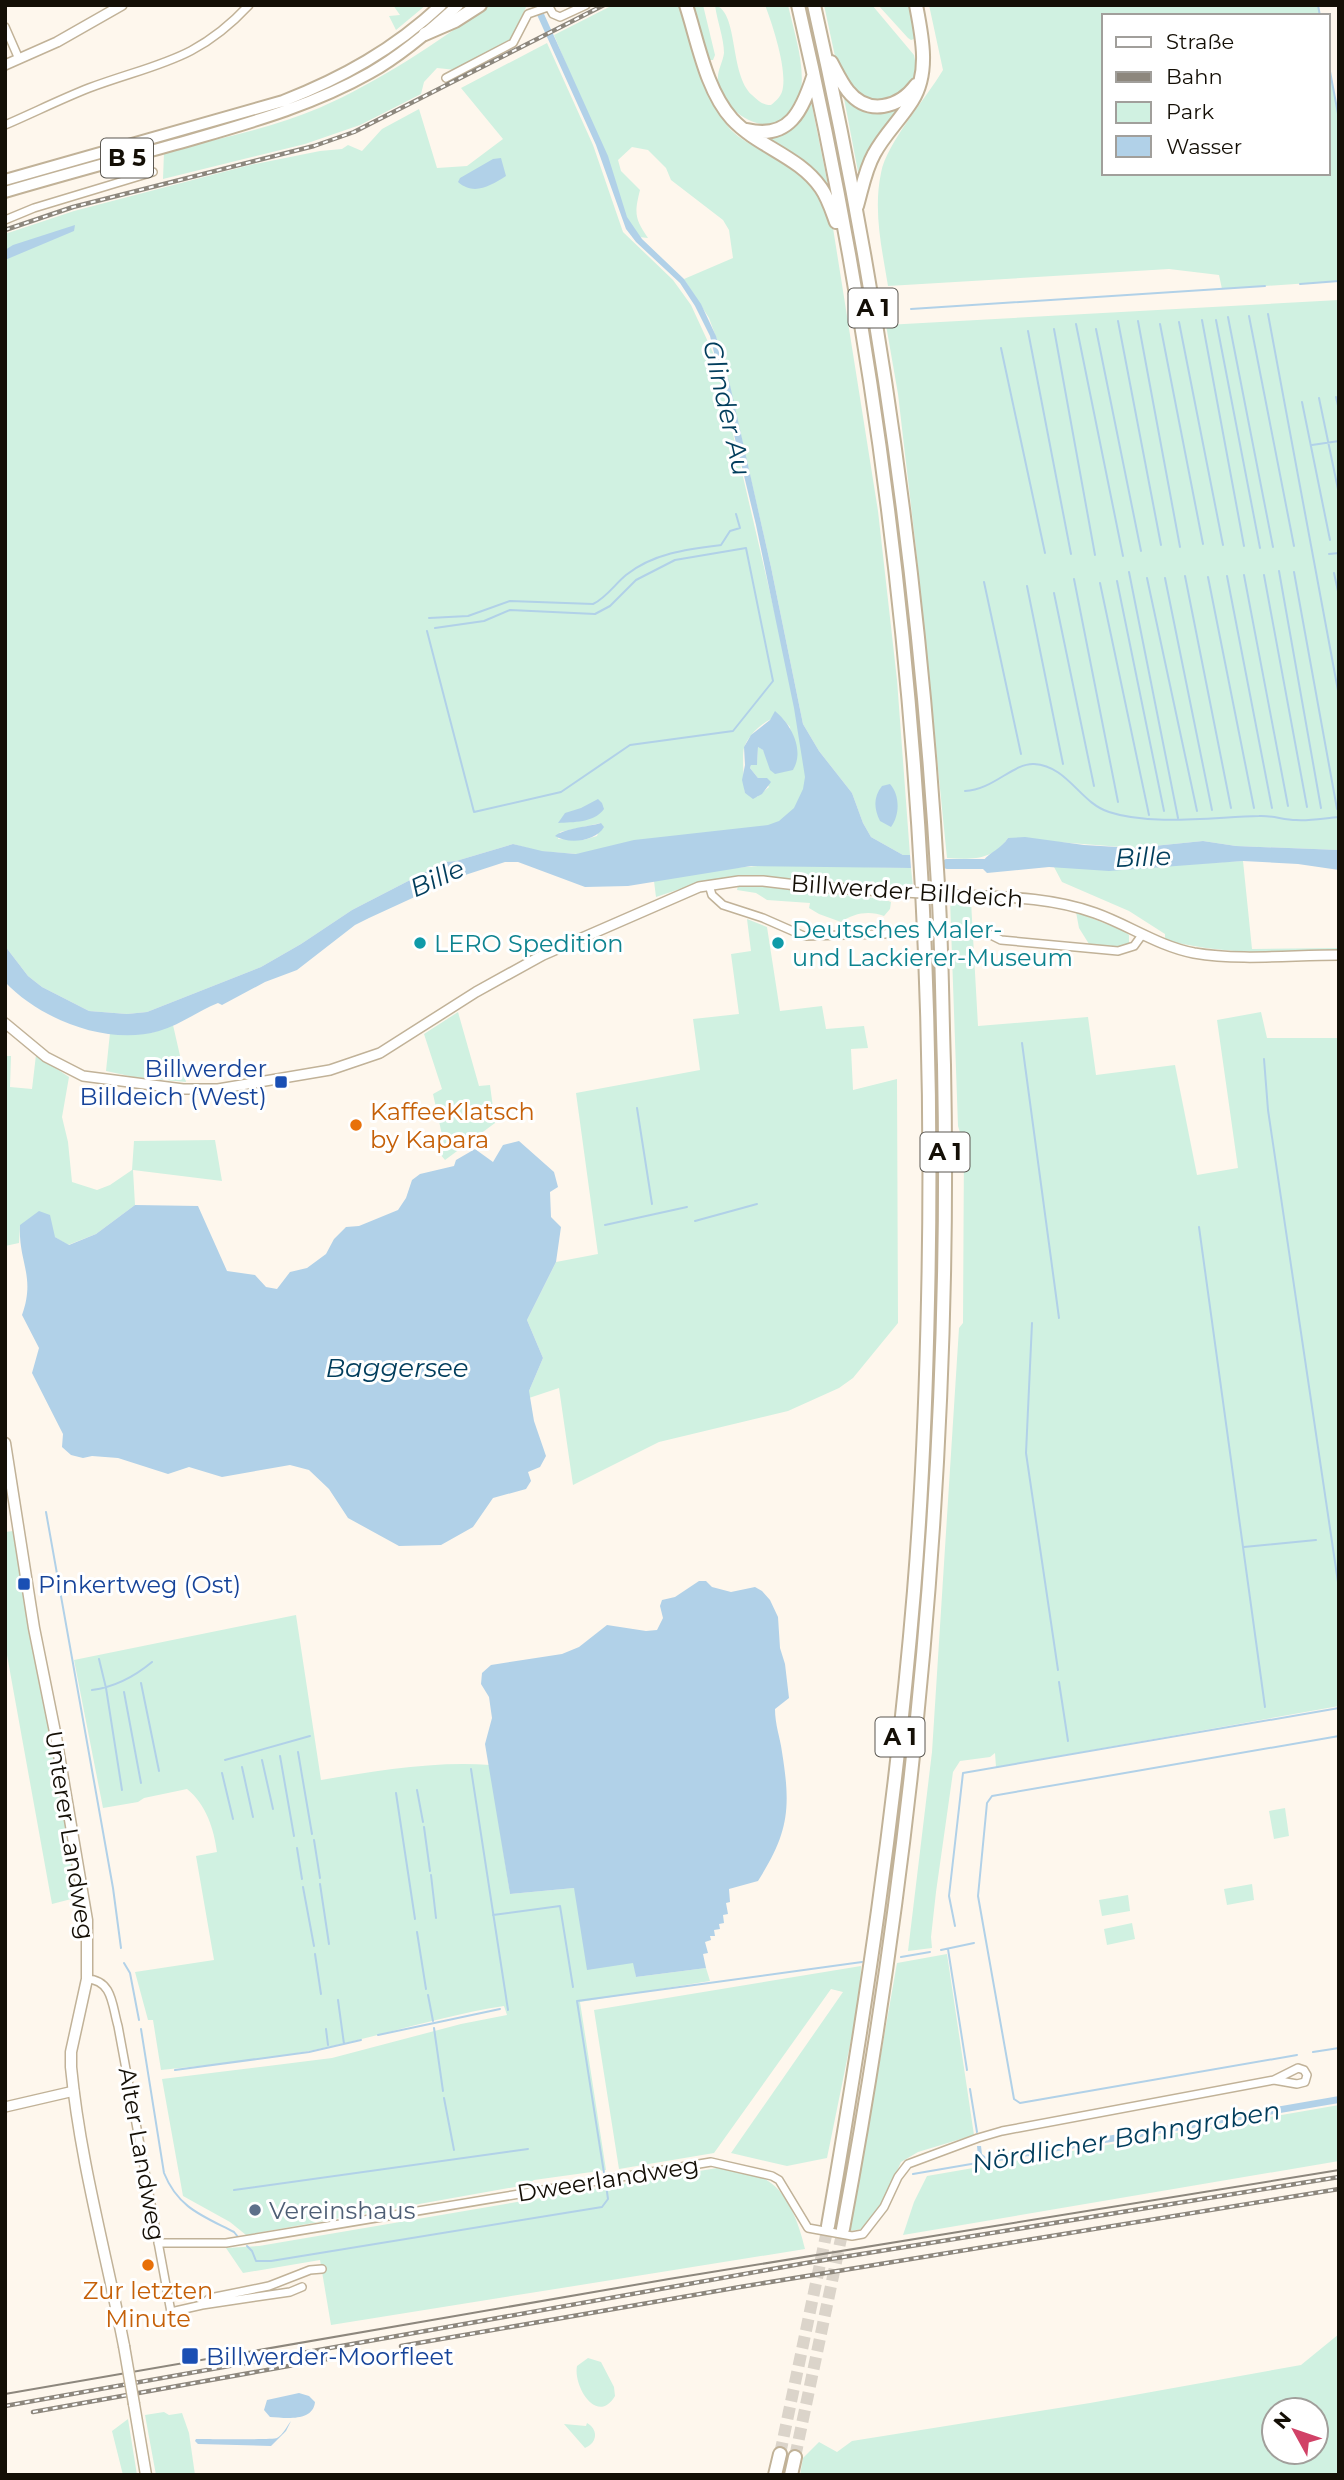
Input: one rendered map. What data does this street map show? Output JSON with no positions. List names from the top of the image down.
{
  "streets": {
    "highway": ["B 5", "A 1"],
    "main road": ["Unterer Landweg"],
    "street": ["Billwerder Billdeich", "Alter Landweg", "Dweerlandweg"]
  },
  "crossings": [
    ["Unterer Landweg", "Alter Landweg"],
    ["Alter Landweg", "Dweerlandweg"]
  ],
  "water": [
    "Glinder Au",
    "Bille",
    "Baggersee",
    "Nördlicher Bahngraben"
  ],
  "places": {
    "other": [
      "LERO Spedition",
      "Deutsches Maler- und Lackierer-Museum",
      "KaffeeKlatsch by Kapara",
      "Vereinshaus",
      "Zur letzten Minute"
    ],
    "transit": ["Billwerder Billdeich (West)", "Pinkertweg (Ost)", "Billwerder-Moorfleet"]
  },
  "legend": [
    "Straße",
    "Bahn",
    "Park",
    "Wasser"
  ],
  "north": "top left"
}
